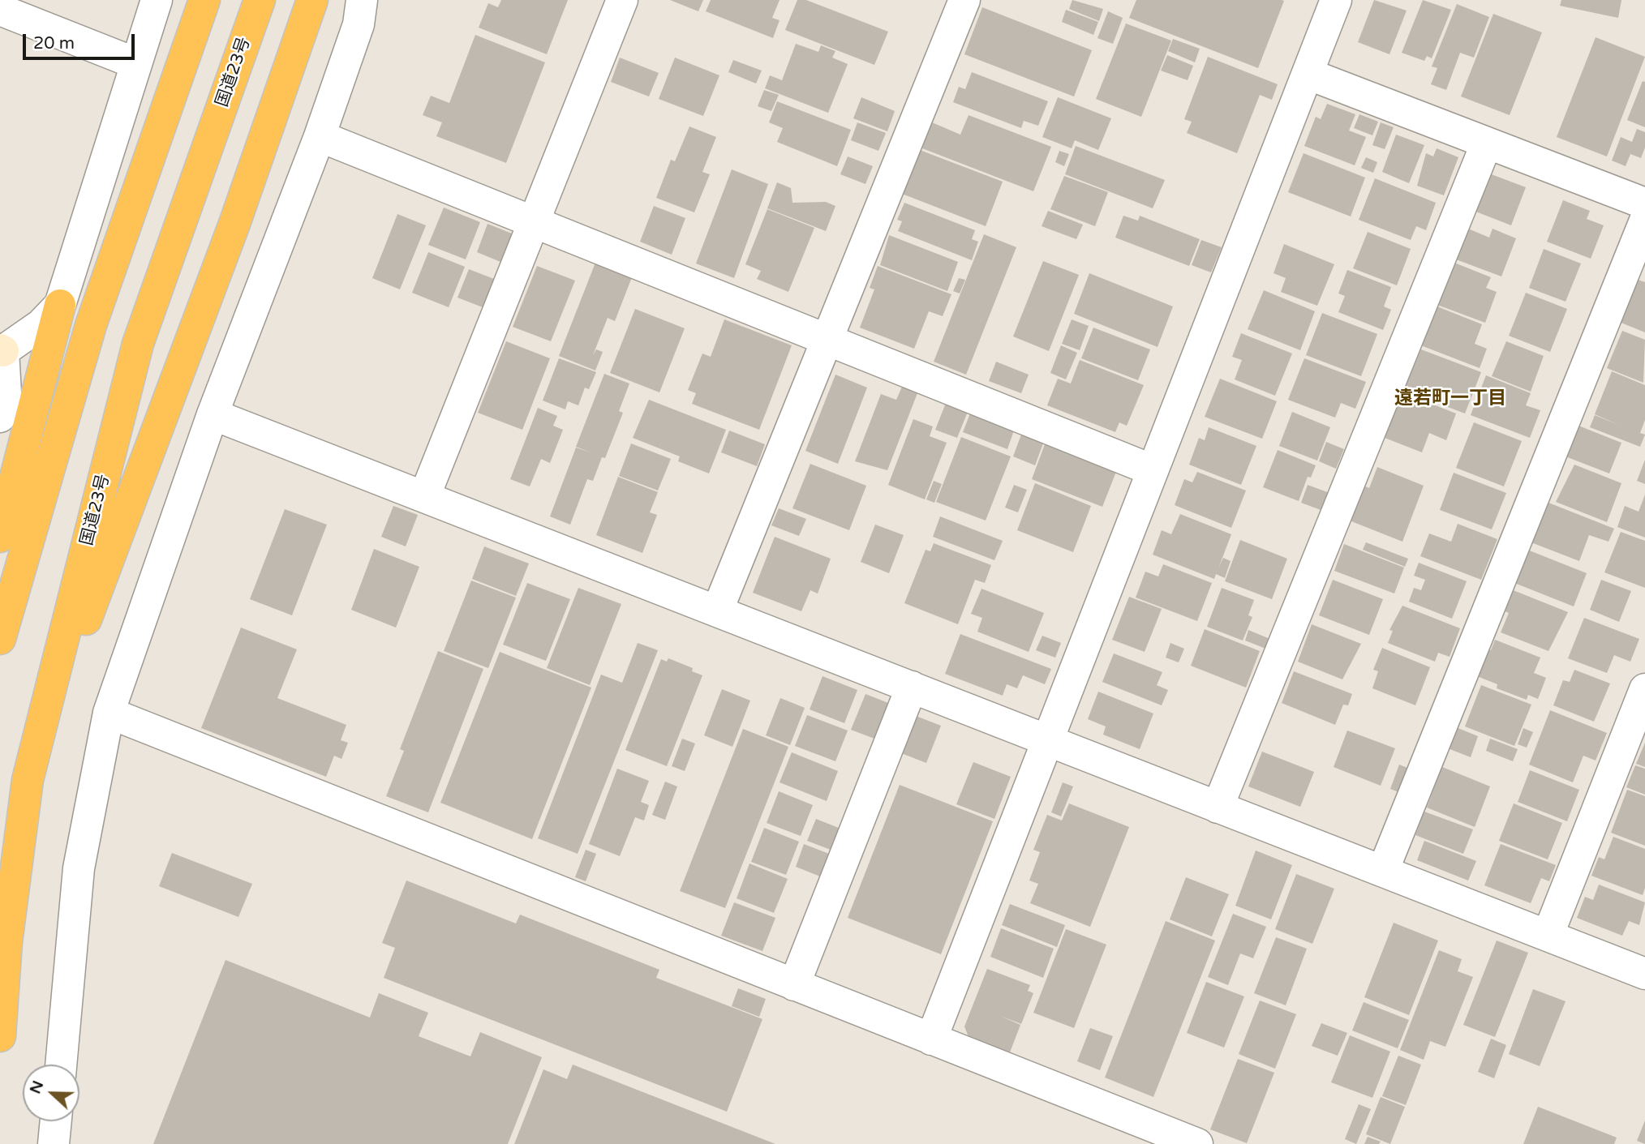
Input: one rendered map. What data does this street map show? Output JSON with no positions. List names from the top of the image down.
{
  "streets": {
    "highway": ["国道23号"]
  },
  "districts": ["遠若町一丁目"],
  "scale_bar": "20 m",
  "north": "left"
}
